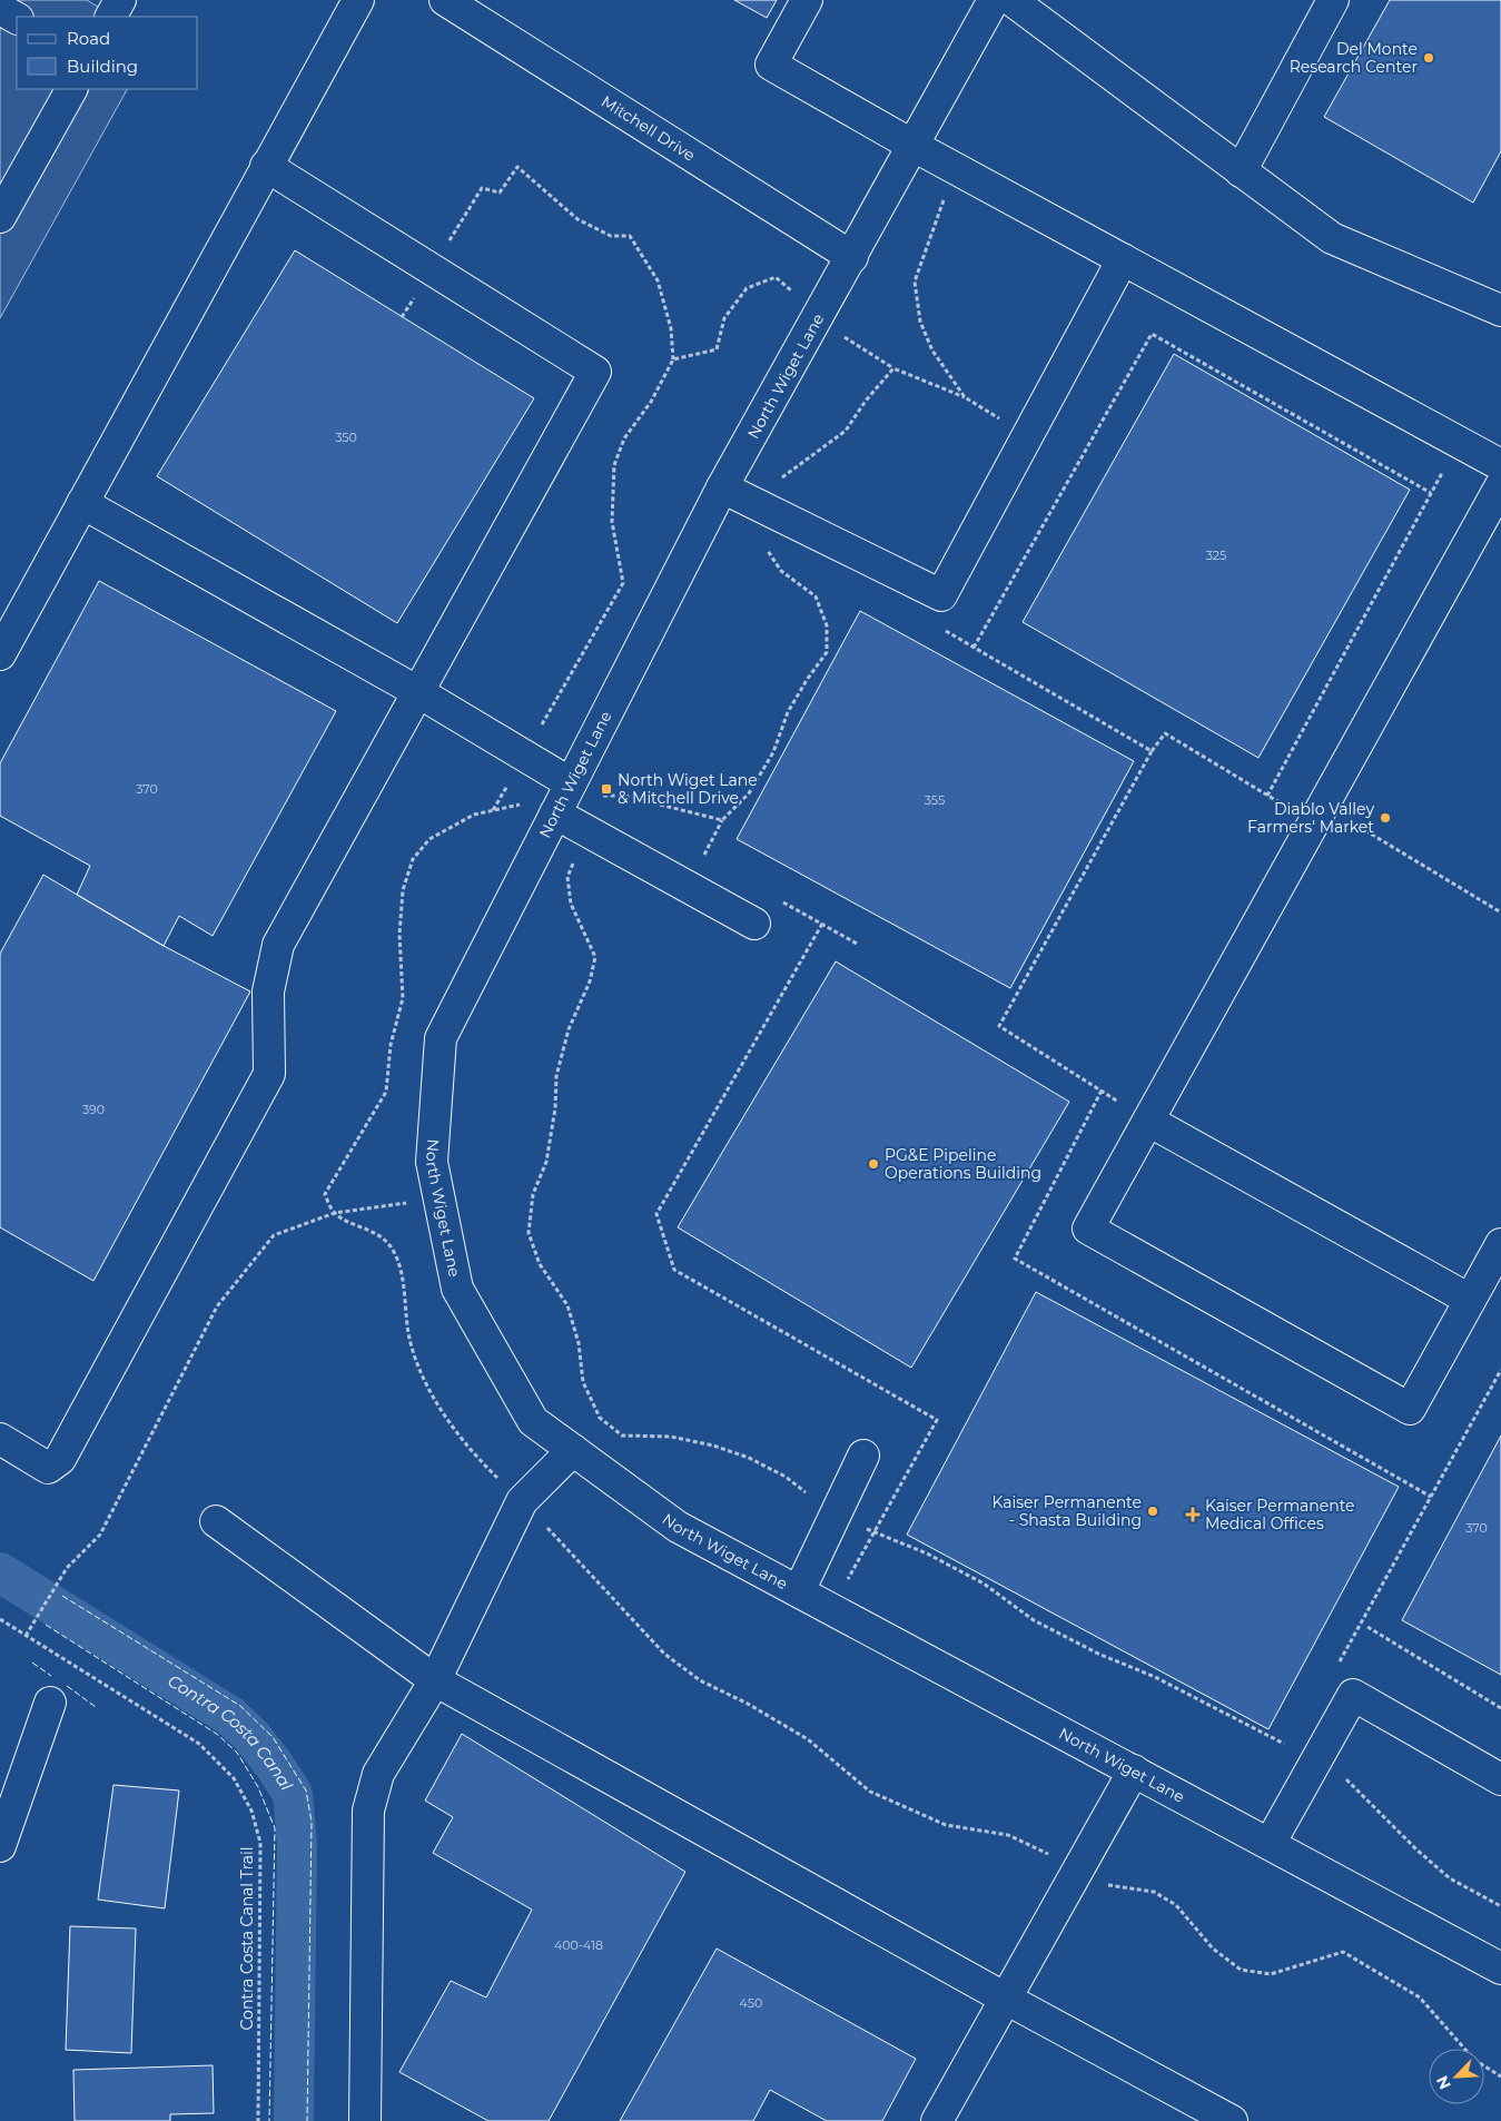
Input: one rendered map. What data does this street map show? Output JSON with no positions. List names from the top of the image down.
{
  "streets": {
    "street": ["Mitchell Drive", "North Wiget Lane"],
    "path": ["Contra Costa Canal Trail"]
  },
  "crossings": [
    ["Mitchell Drive", "North Wiget Lane"]
  ],
  "water": ["Contra Costa Canal"],
  "places": {
    "other": [
      "Del Monte Research Center",
      "Diablo Valley Farmers' Market",
      "PG&E Pipeline Operations Building",
      "Kaiser Permanente - Shasta Building"
    ],
    "transit": ["North Wiget Lane & Mitchell Drive"],
    "health": ["Kaiser Permanente Medical Offices"]
  },
  "house_numbers": [
    "350",
    "325",
    "370",
    "355",
    "390",
    "370",
    "400-418",
    "450"
  ],
  "legend": ["Road", "Building"],
  "north": "bottom left"
}
